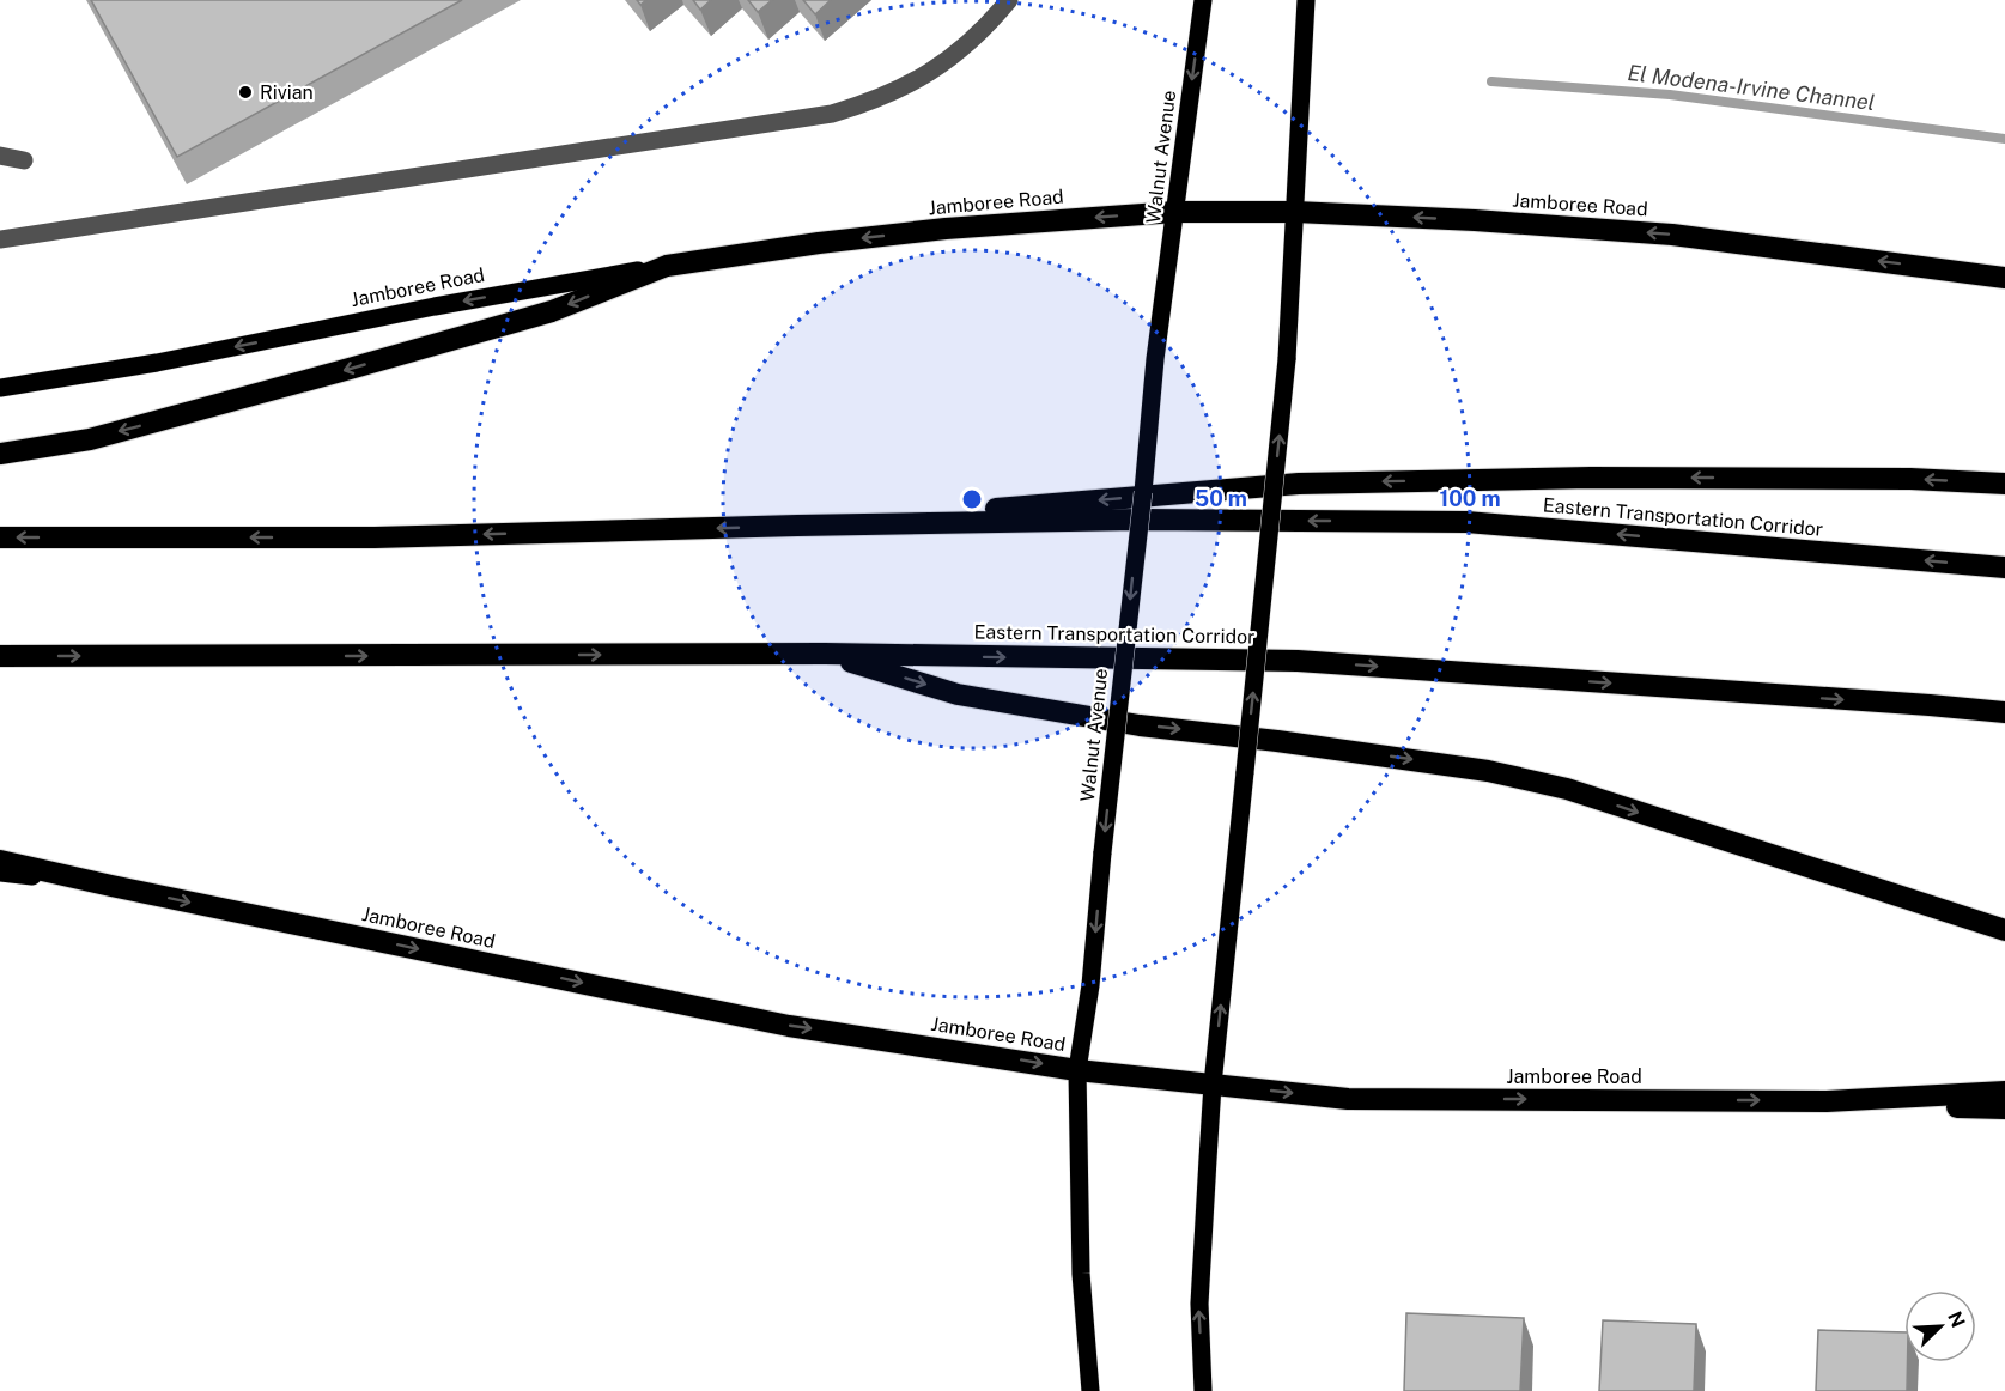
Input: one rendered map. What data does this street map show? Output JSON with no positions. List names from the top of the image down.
{
  "streets": {
    "highway": ["Jamboree Road", "Eastern Transportation Corridor"],
    "main road": ["Walnut Avenue"]
  },
  "crossings": [
    ["Walnut Avenue", "Jamboree Road"]
  ],
  "water": ["El Modena-Irvine Channel"],
  "places": ["Rivian"],
  "north": "top right",
  "rings": ["50 m", "100 m"]
}
